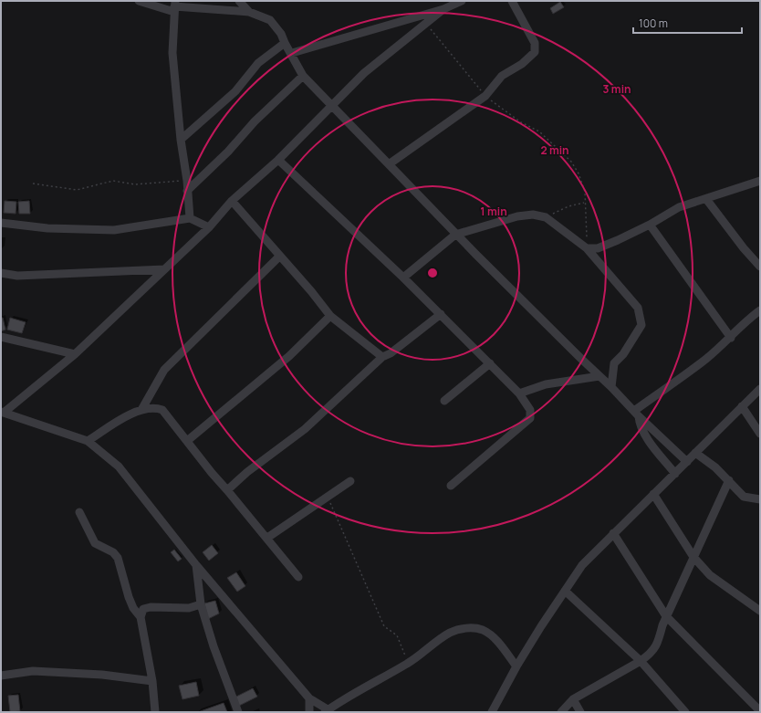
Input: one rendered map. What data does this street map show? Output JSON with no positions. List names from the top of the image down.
{
  "scale_bar": "100 m",
  "rings": ["3 min", "2 min", "1 min"]
}
